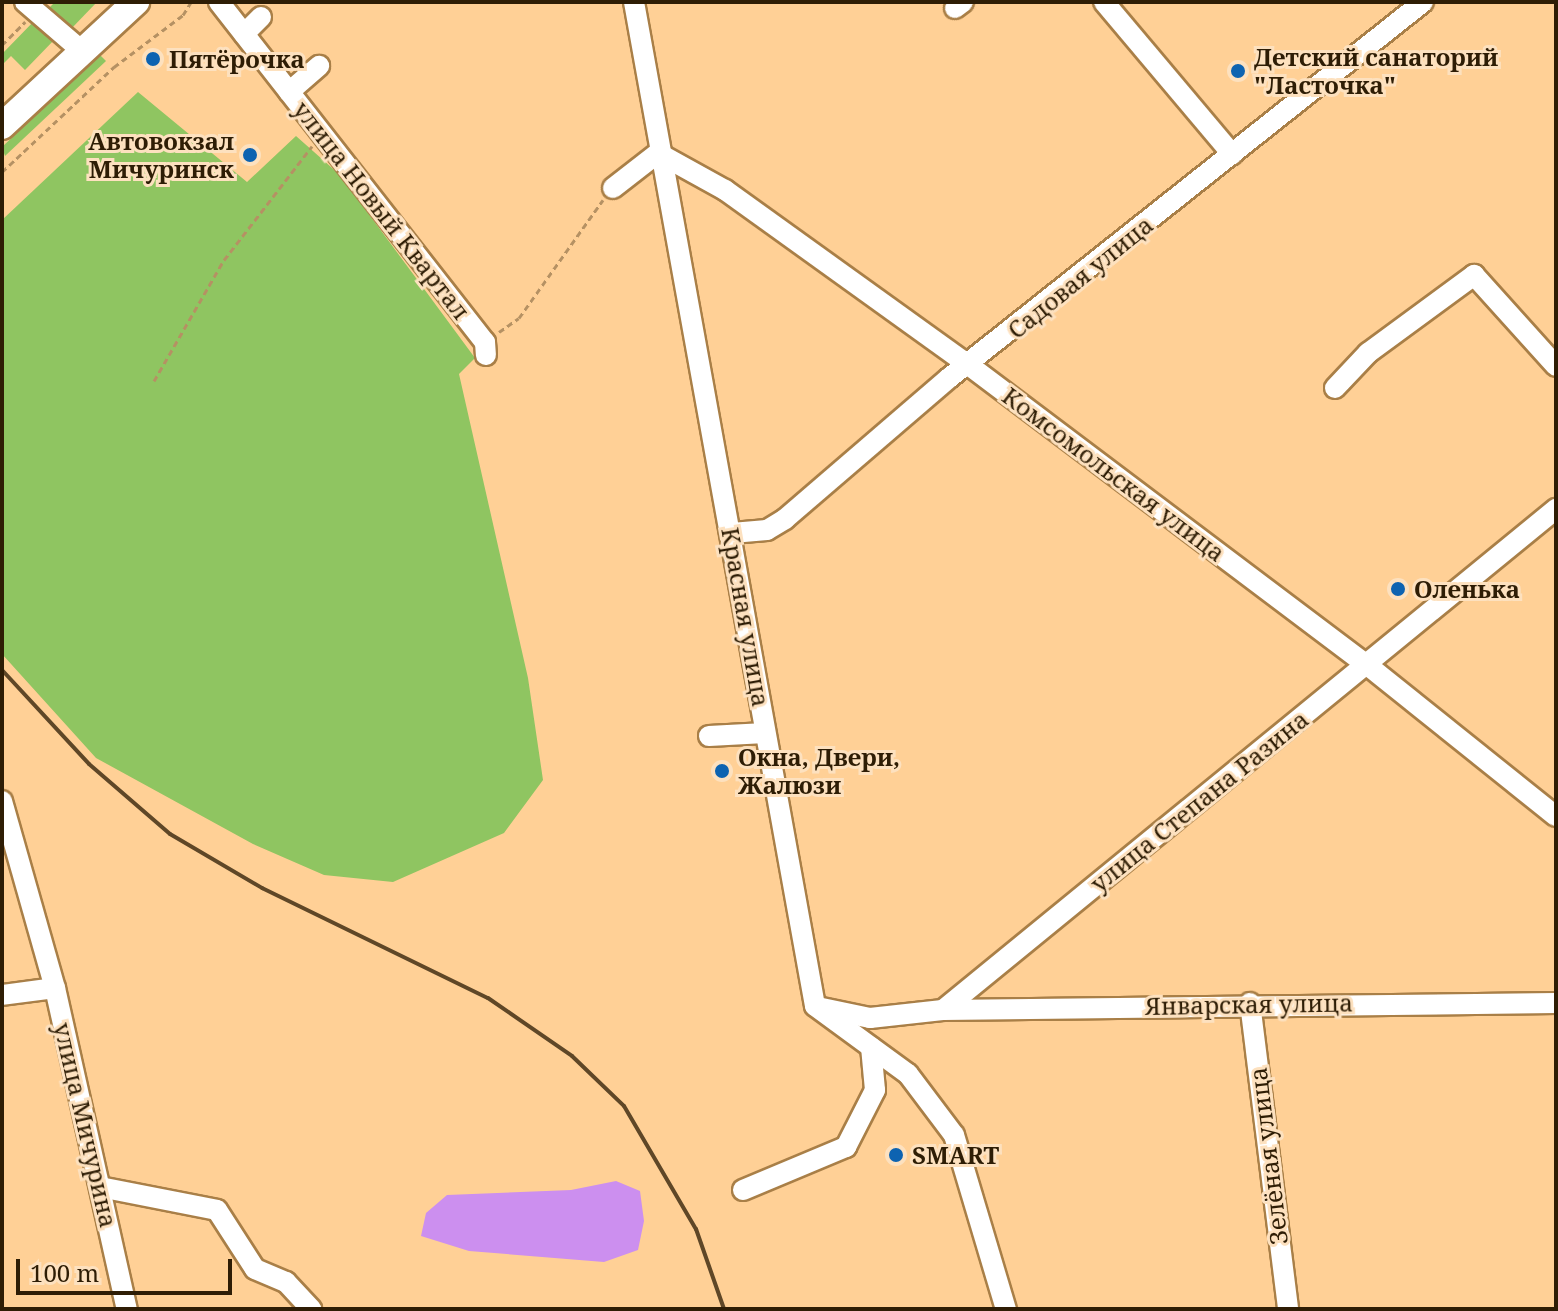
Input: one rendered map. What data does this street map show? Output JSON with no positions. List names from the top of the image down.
{
  "streets": {
    "street": [
      "улица Новый Квартал",
      "Садовая улица",
      "Комсомольская улица",
      "Красная улица",
      "улица Степана Разина",
      "Январская улица",
      "улица Мичурина",
      "Зелёная улица"
    ]
  },
  "crossings": [
    ["Садовая улица", "Комсомольская улица"],
    ["Садовая улица", "Красная улица"],
    ["Комсомольская улица", "Красная улица"],
    ["Комсомольская улица", "улица Степана Разина"],
    ["улица Степана Разина", "Январская улица"],
    ["Январская улица", "Зелёная улица"]
  ],
  "places": [
    "Пятёрочка",
    "Детский санаторий \"Ласточка\"",
    "Автовокзал Мичуринск",
    "Оленька",
    "Окна, Двери, Жалюзи",
    "SMART"
  ],
  "scale_bar": "100 m"
}
